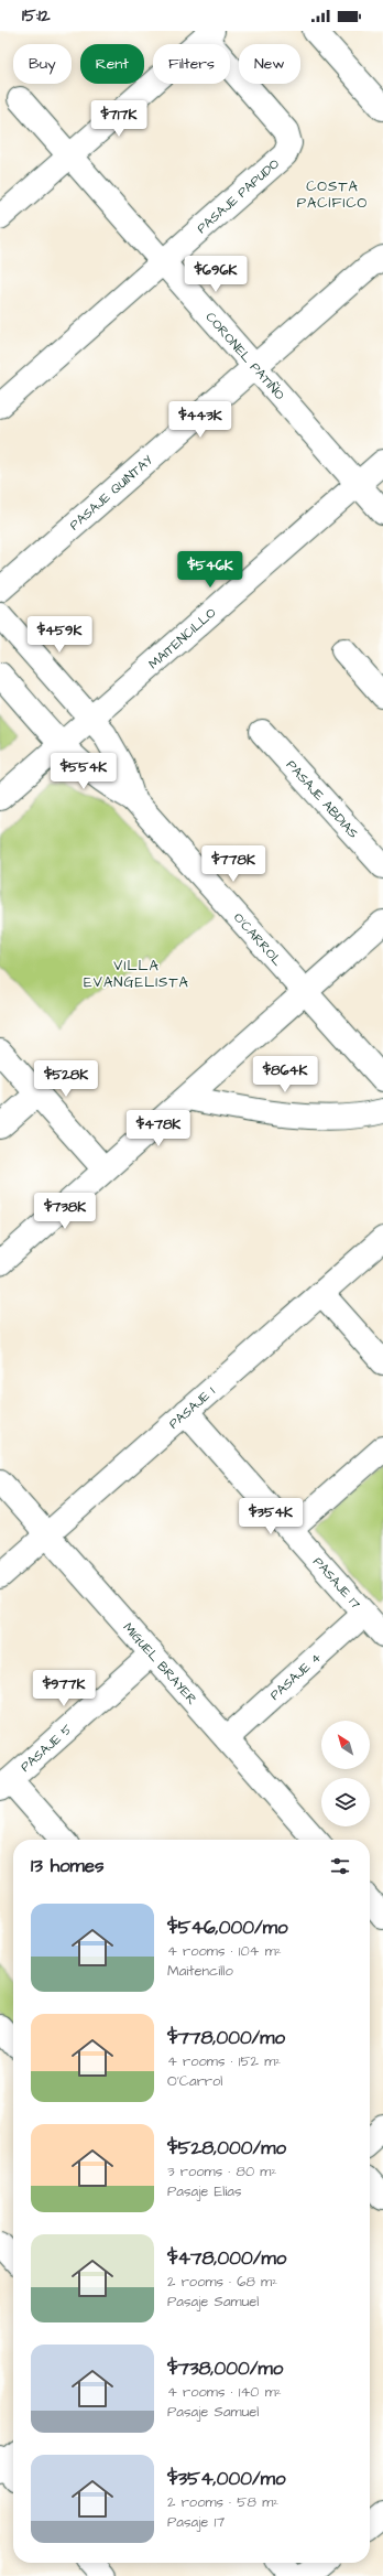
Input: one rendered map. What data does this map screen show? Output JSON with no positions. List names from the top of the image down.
{
  "streets": {
    "street": [
      "PASAJE PAPUDO",
      "CORONEL PATIÑO",
      "PASAJE QUINTAY",
      "MAITENCILLO",
      "PASAJE ABDIAS",
      "O'CARROL",
      "PASAJE 1",
      "PASAJE 17",
      "MIGUEL BRAYER",
      "PASAJE 4",
      "PASAJE 5"
    ]
  },
  "crossings": [
    ["PASAJE PAPUDO", "CORONEL PATIÑO"],
    ["CORONEL PATIÑO", "PASAJE QUINTAY"],
    ["CORONEL PATIÑO", "MAITENCILLO"],
    ["MAITENCILLO", "O'CARROL"],
    ["PASAJE 1", "PASAJE 17"],
    ["PASAJE 1", "MIGUEL BRAYER"],
    ["PASAJE 17", "PASAJE 4"],
    ["MIGUEL BRAYER", "PASAJE 4"],
    ["MIGUEL BRAYER", "PASAJE 5"]
  ],
  "districts": ["COSTA PACÍFICO", "VILLA EVANGELISTA"],
  "north": "top left",
  "page": {
    "status": "15:12",
    "chip": [
      "Buy",
      "Rent",
      "Filters",
      "New"
    ],
    "price": [
      "$717K",
      "$696K",
      "$443K",
      "$546K",
      "$459K",
      "$554K",
      "$778K",
      "$864K",
      "$528K",
      "$478K",
      "$738K",
      "$354K",
      "$977K"
    ],
    "heading": "13 homes",
    "list": [
      {
        "name": "$546,000/mo",
        "note": "4 rooms · 104 m² · Maitencillo"
      },
      {
        "name": "$778,000/mo",
        "note": "4 rooms · 152 m² · O'Carrol"
      },
      {
        "name": "$528,000/mo",
        "note": "3 rooms · 80 m² · Pasaje Elías"
      },
      {
        "name": "$478,000/mo",
        "note": "2 rooms · 68 m² · Pasaje Samuel"
      },
      {
        "name": "$738,000/mo",
        "note": "4 rooms · 140 m² · Pasaje Samuel"
      },
      {
        "name": "$354,000/mo",
        "note": "2 rooms · 58 m² · Pasaje 17"
      }
    ]
  }
}
